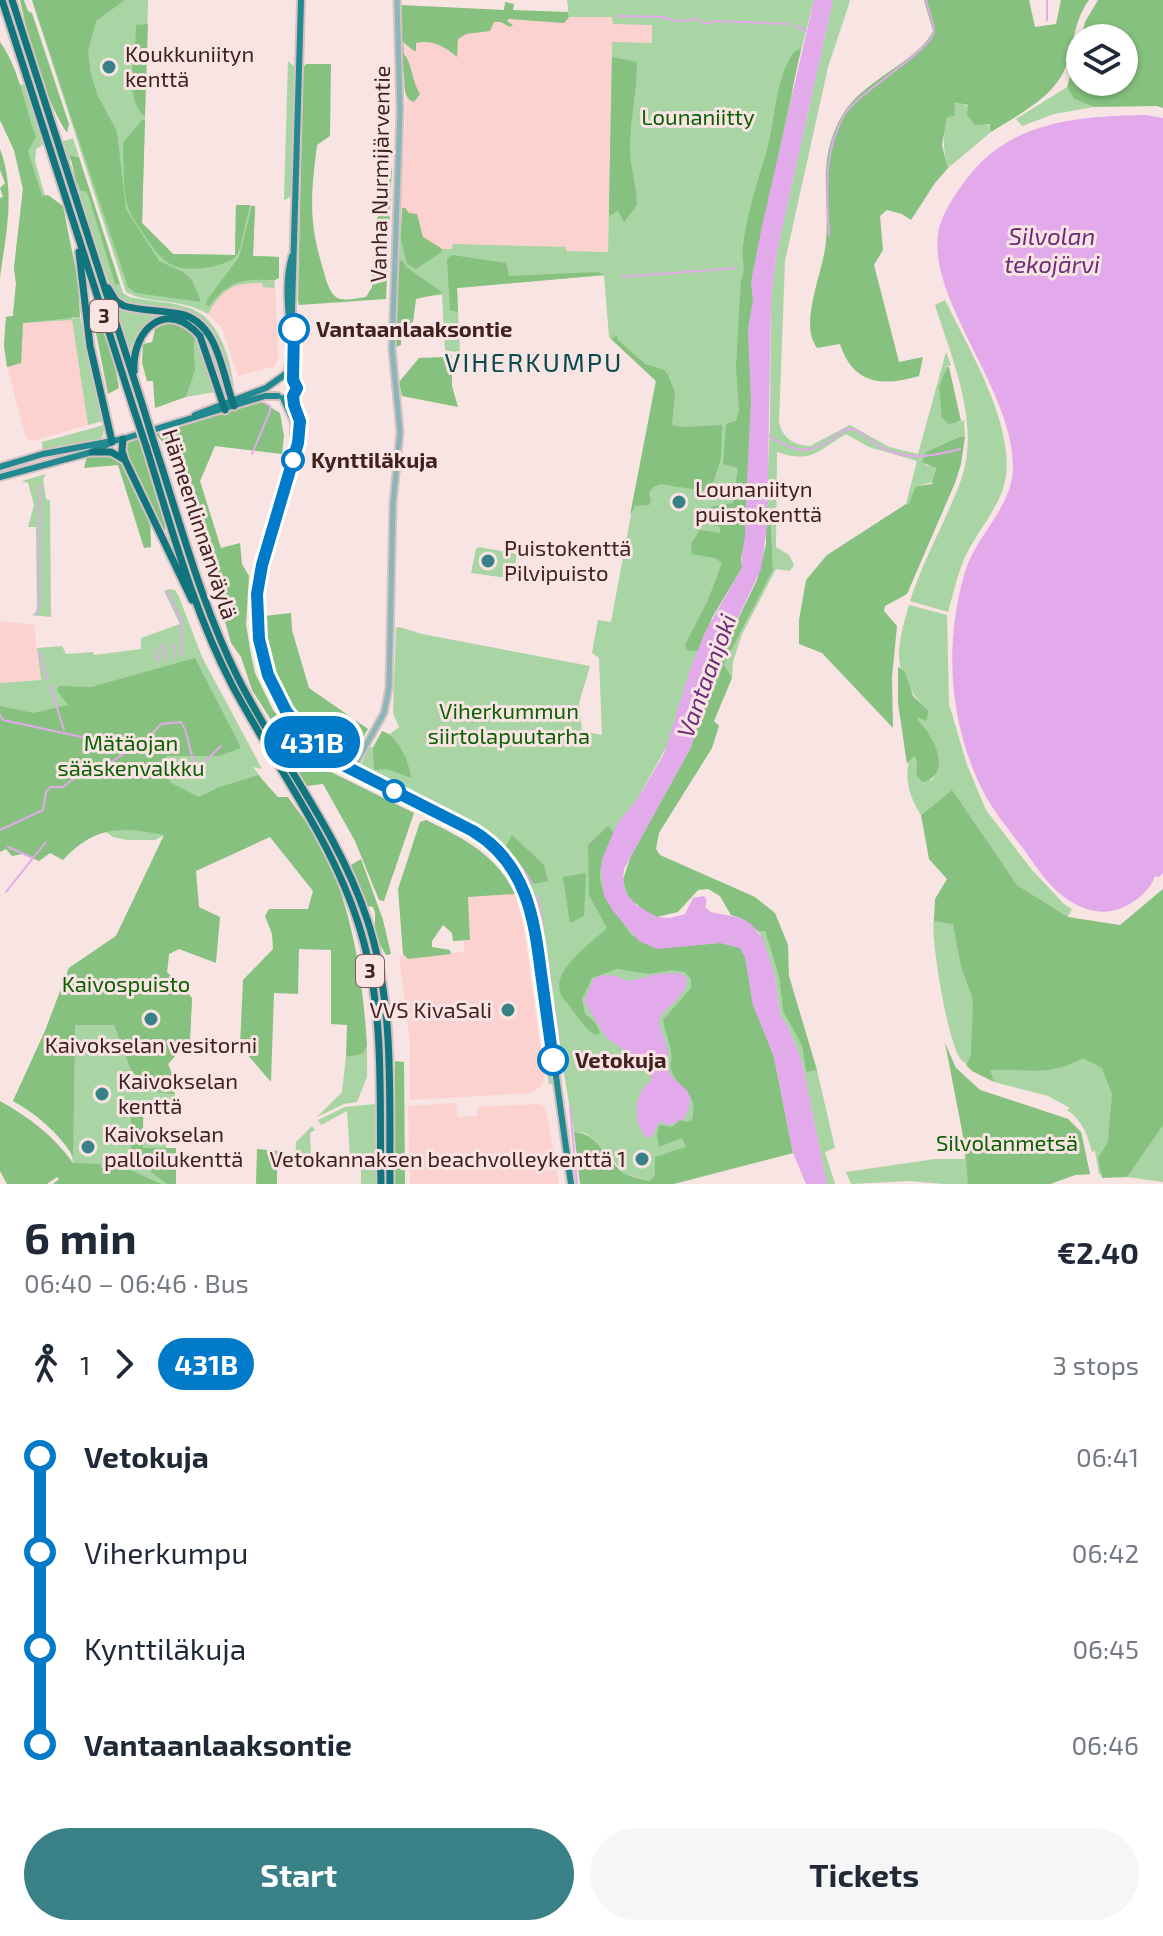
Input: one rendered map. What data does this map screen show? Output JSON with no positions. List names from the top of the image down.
{
  "streets": {
    "highway": ["3", "Hämeenlinnanväylä"],
    "street": ["Vanha Nurmijärventie"]
  },
  "districts": ["VIHERKUMPU"],
  "water": ["Silvolan tekojärvi", "Vantaanjoki"],
  "parks": [
    "Lounaniitty",
    "Viherkummun siirtolapuutarha",
    "Mätäojan sääskenvalkku",
    "Kaivospuisto",
    "Silvolanmetsä"
  ],
  "places": [
    "Koukkuniityn kenttä",
    "Vantaanlaaksontie",
    "Kynttiläkuja",
    "Lounaniityn puistokenttä",
    "Puistokenttä Pilvipuisto",
    "VVS KivaSali",
    "Kaivokselan vesitorni",
    "Vetokuja",
    "Kaivokselan kenttä",
    "Kaivokselan palloilukenttä",
    "Vetokannaksen beachvolleykenttä 1"
  ],
  "lines": ["bus line 431B"],
  "page": {
    "on_map": "431B",
    "heading": ["6 min", "06:40 – 06:46 · Bus", "€2.40"],
    "legs": ["1", "431B", "3 stops"],
    "list": [
      {
        "name": "Vetokuja",
        "value": "06:41"
      },
      {
        "name": "Viherkumpu",
        "value": "06:42"
      },
      {
        "name": "Kynttiläkuja",
        "value": "06:45"
      },
      {
        "name": "Vantaanlaaksontie",
        "value": "06:46"
      }
    ],
    "buttons": ["Start", "Tickets"]
  }
}
